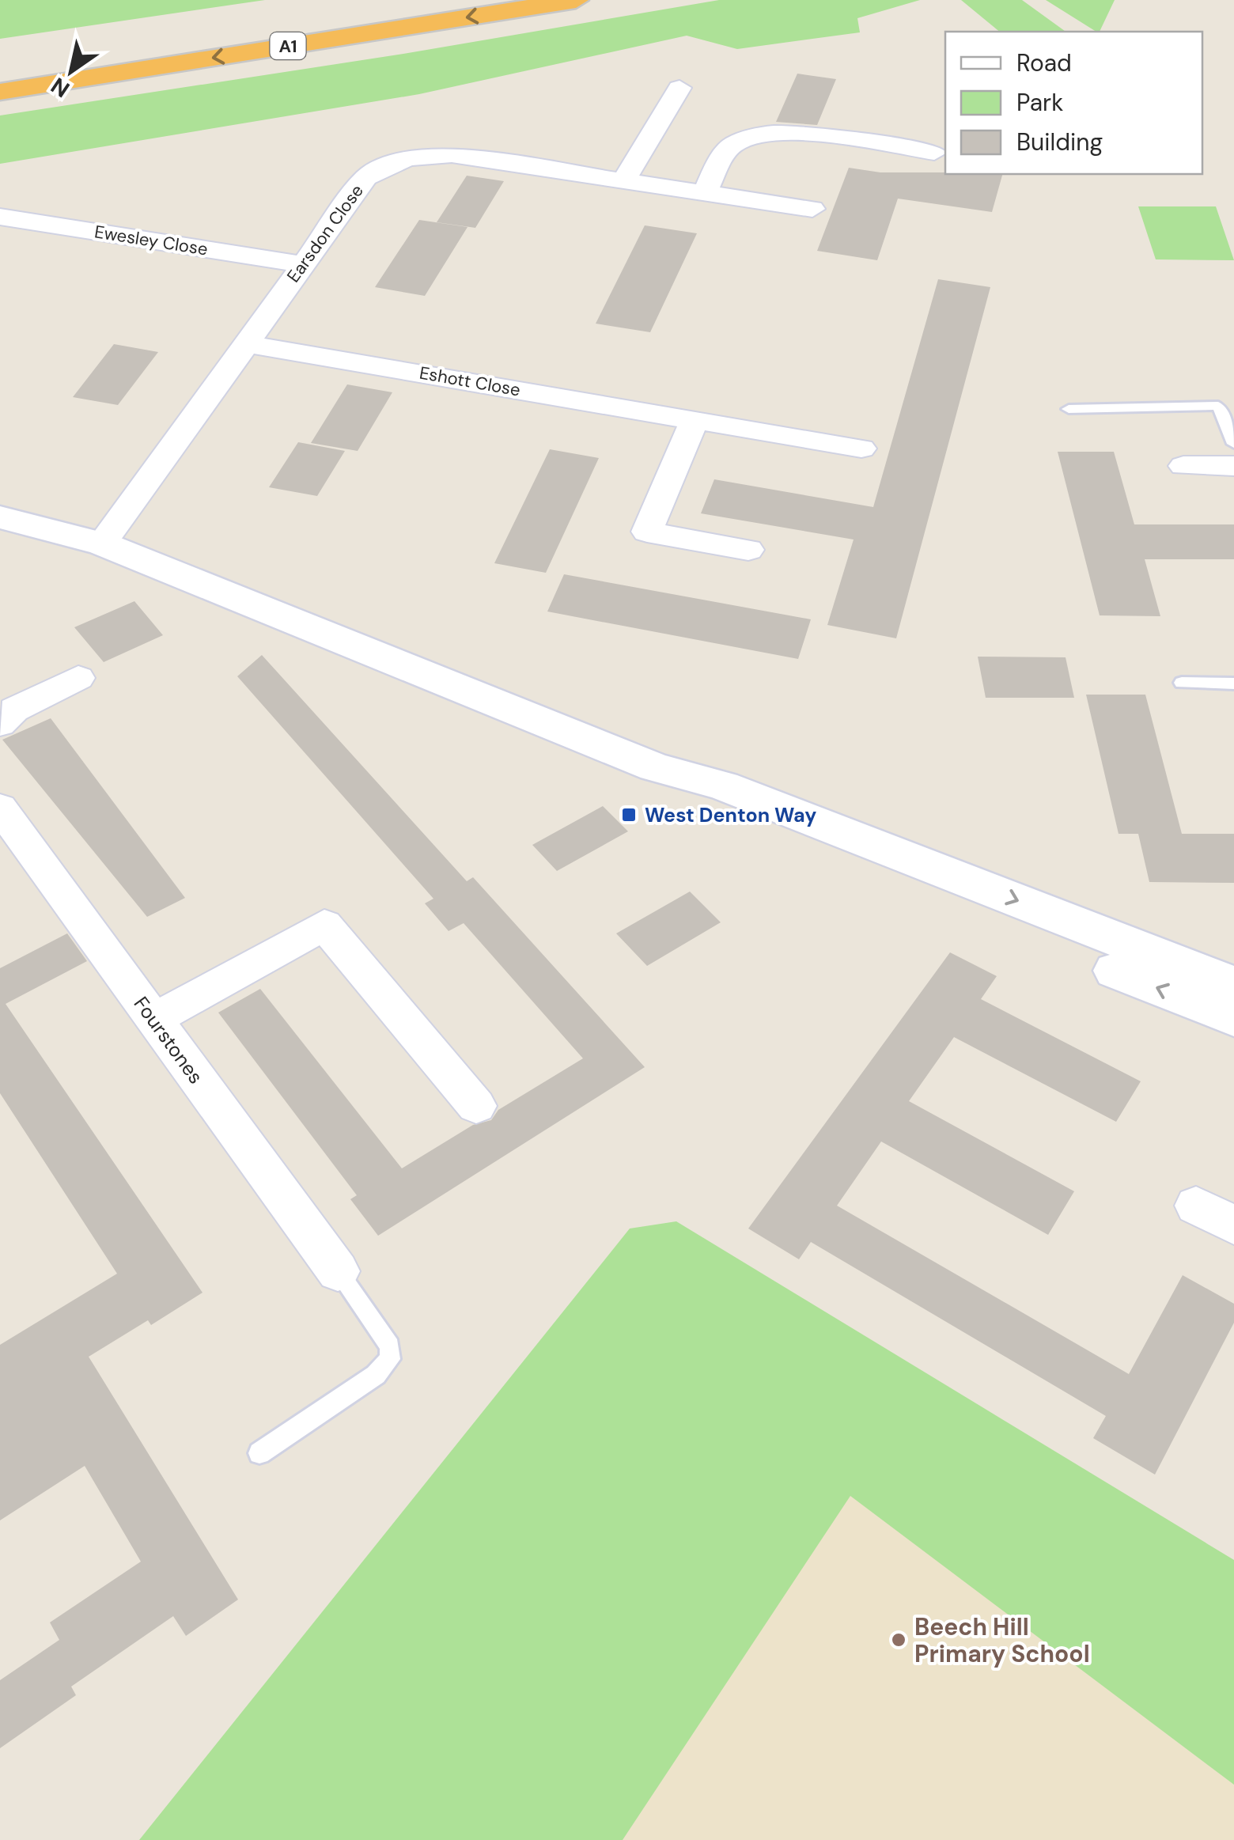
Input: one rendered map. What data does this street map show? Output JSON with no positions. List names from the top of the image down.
{
  "streets": {
    "highway": ["A1"],
    "street": [
      "Earsdon Close",
      "Ewesley Close",
      "Eshott Close",
      "Fourstones"
    ]
  },
  "crossings": [
    ["Earsdon Close", "Ewesley Close"],
    ["Earsdon Close", "Eshott Close"]
  ],
  "places": {
    "transit": ["West Denton Way"],
    "other": ["Beech Hill Primary School"]
  },
  "legend": ["Road", "Park", "Building"],
  "north": "bottom left"
}
